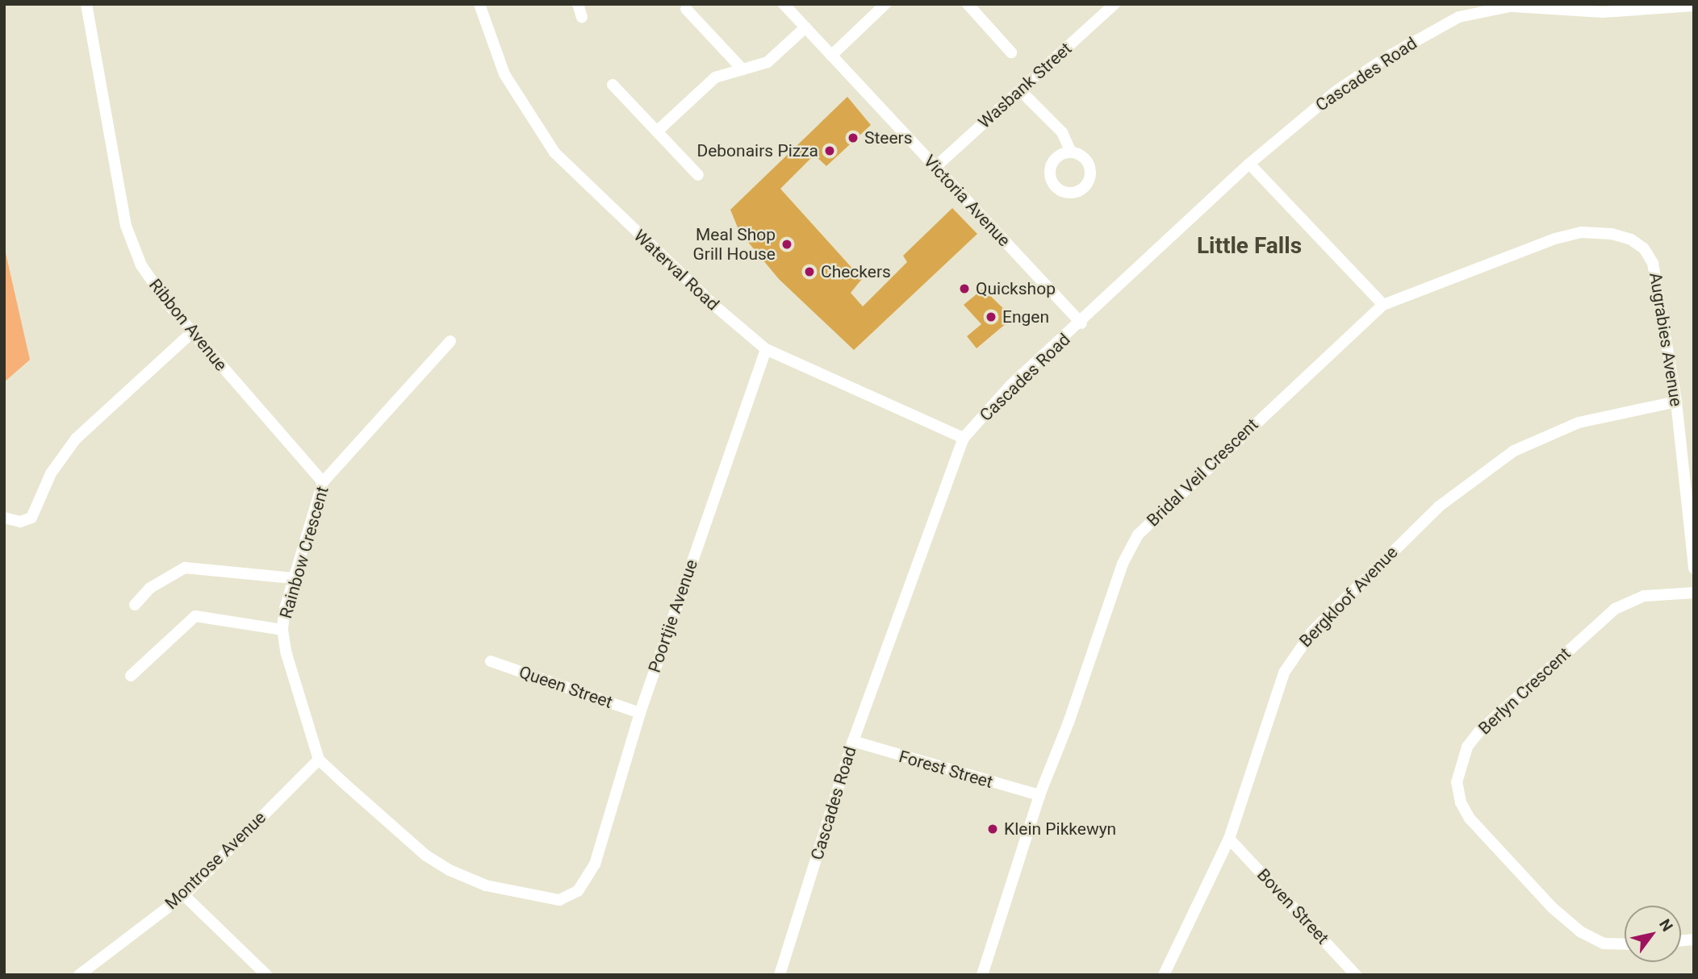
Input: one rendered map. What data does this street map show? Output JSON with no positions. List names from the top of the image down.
{
  "streets": {
    "street": [
      "Cascades Road",
      "Wasbank Street",
      "Victoria Avenue",
      "Waterval Road",
      "Ribbon Avenue",
      "Augrabies Avenue",
      "Bridal Veil Crescent",
      "Rainbow Crescent",
      "Bergkloof Avenue",
      "Poortjie Avenue",
      "Queen Street",
      "Berlyn Crescent",
      "Forest Street",
      "Montrose Avenue",
      "Boven Street"
    ]
  },
  "crossings": [
    ["Cascades Road", "Victoria Avenue"],
    ["Cascades Road", "Waterval Road"],
    ["Cascades Road", "Forest Street"],
    ["Wasbank Street", "Victoria Avenue"],
    ["Waterval Road", "Poortjie Avenue"],
    ["Ribbon Avenue", "Rainbow Crescent"],
    ["Augrabies Avenue", "Bridal Veil Crescent"],
    ["Augrabies Avenue", "Bergkloof Avenue"],
    ["Bridal Veil Crescent", "Forest Street"],
    ["Rainbow Crescent", "Poortjie Avenue"],
    ["Rainbow Crescent", "Montrose Avenue"],
    ["Bergkloof Avenue", "Boven Street"],
    ["Poortjie Avenue", "Queen Street"],
    ["Poortjie Avenue", "Montrose Avenue"]
  ],
  "districts": ["Little Falls"],
  "places": [
    "Steers",
    "Debonairs Pizza",
    "Meal Shop Grill House",
    "Checkers",
    "Quickshop",
    "Engen",
    "Klein Pikkewyn"
  ],
  "north": "top right"
}
